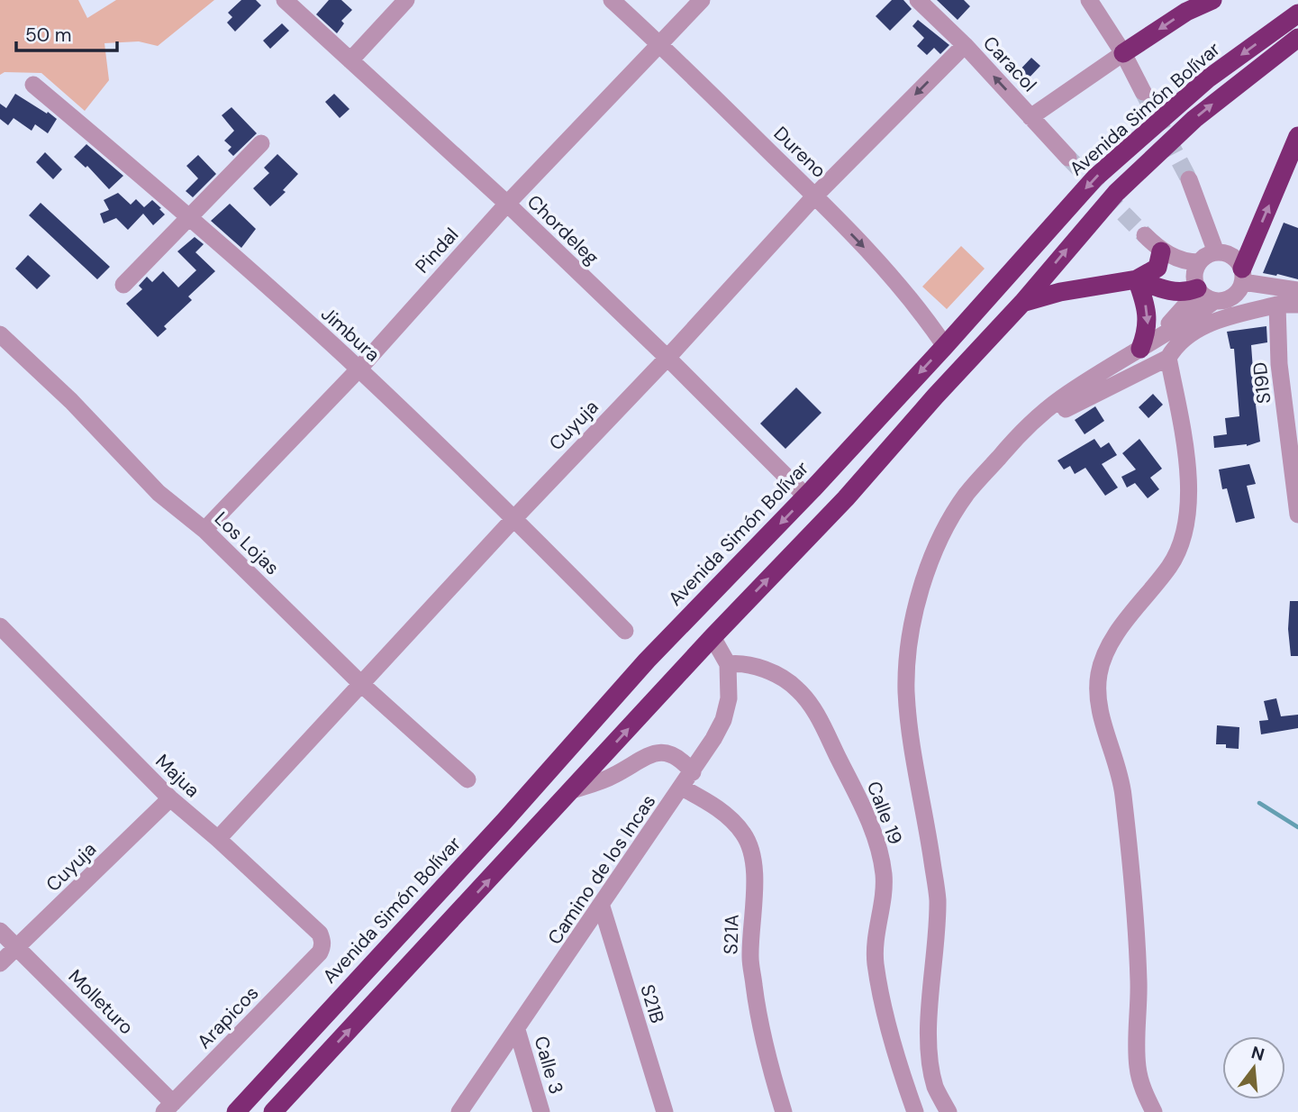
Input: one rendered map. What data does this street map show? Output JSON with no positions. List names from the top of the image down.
{
  "streets": {
    "highway": ["Avenida Simón Bolívar"],
    "street": [
      "Caracol",
      "Dureno",
      "Chordeleg",
      "Pindal",
      "Jimbura",
      "S19D",
      "Cuyuja",
      "Los Lojas",
      "Majua",
      "Calle 19",
      "Camino de los Incas",
      "S21A",
      "Molleturo",
      "S21B",
      "Arapicos",
      "Calle 3"
    ]
  },
  "crossings": [
    ["Caracol", "Cuyuja"],
    ["Avenida Simón Bolívar", "Dureno"],
    ["Avenida Simón Bolívar", "Chordeleg"],
    ["Dureno", "Pindal"],
    ["Dureno", "Cuyuja"],
    ["Chordeleg", "Pindal"],
    ["Chordeleg", "Cuyuja"],
    ["Pindal", "Jimbura"],
    ["Pindal", "Los Lojas"],
    ["Jimbura", "Cuyuja"],
    ["Cuyuja", "Los Lojas"],
    ["Cuyuja", "Majua"],
    ["Cuyuja", "Molleturo"],
    ["Majua", "Arapicos"],
    ["Calle 19", "Camino de los Incas"],
    ["Camino de los Incas", "S21A"],
    ["Camino de los Incas", "S21B"],
    ["Camino de los Incas", "Calle 3"],
    ["Molleturo", "Arapicos"]
  ],
  "one_way": ["Dureno"],
  "scale_bar": "50 m",
  "north": "top"
}
